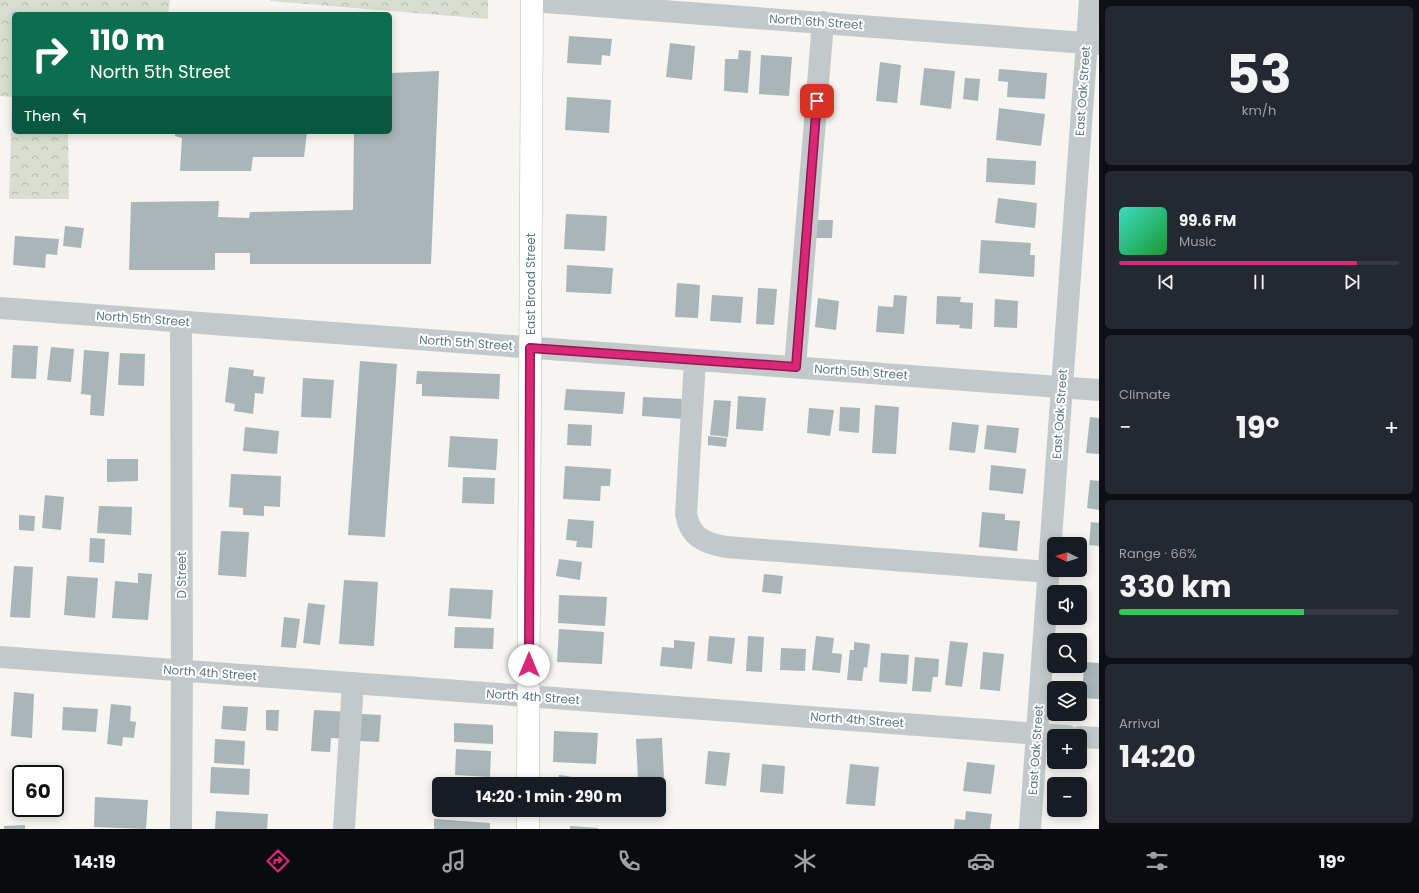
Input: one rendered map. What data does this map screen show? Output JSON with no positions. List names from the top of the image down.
{
  "streets": {
    "main road": ["East Broad Street"],
    "street": [
      "North 6th Street",
      "East Oak Street",
      "North 5th Street",
      "D Street",
      "North 4th Street"
    ]
  },
  "crossings": [
    ["North 6th Street", "East Oak Street"],
    ["North 6th Street", "East Broad Street"],
    ["East Oak Street", "North 5th Street"],
    ["East Oak Street", "North 4th Street"],
    ["East Broad Street", "North 5th Street"],
    ["East Broad Street", "North 4th Street"],
    ["North 5th Street", "D Street"],
    ["D Street", "North 4th Street"]
  ],
  "north": "left",
  "page": {
    "tile": [
      ["53", "km/h"],
      "Climate",
      ["Range · 66%", "330 km"],
      ["Arrival", "14:20"]
    ],
    "turn": ["110 m", "North 5th Street"],
    "then": "Then",
    "song": ["99.6 FM", "Music"],
    "heat": ["−", "19°", "+"],
    "map_buttons": ["+", "−"],
    "limit": "60",
    "trip": "14:20 · 1 min · 290 m",
    "tabs": ["14:19", "19°"]
  }
}
